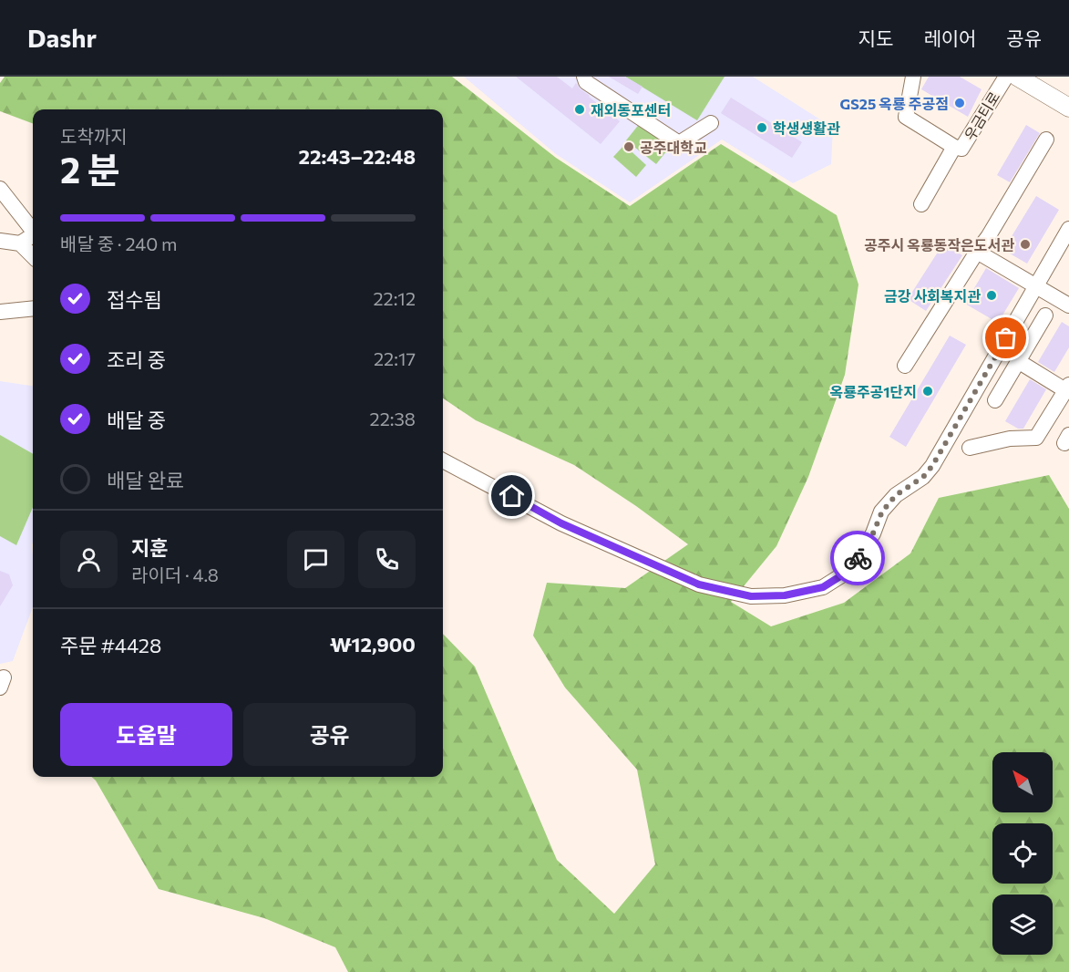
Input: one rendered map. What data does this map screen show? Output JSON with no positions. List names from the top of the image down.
{
  "streets": {
    "street": ["우금티로"]
  },
  "places": [
    "GS25 옥룡 주공점",
    "재외동포센터",
    "학생생활관",
    "공주대학교",
    "공주시 옥룡동작은도서관",
    "금강 사회복지관",
    "옥룡주공1단지"
  ],
  "north": "top left",
  "page": {
    "header": "Dashr",
    "nav": ["지도", "레이어", "공유"],
    "heading": ["2 분", "도착까지", "22:43–22:48"],
    "panel": [
      "지훈",
      "라이더 · 4.8",
      "주문 #4428",
      "₩12,900"
    ],
    "bar": "배달 중 · 240 m",
    "list": [
      ["접수됨", "22:12"],
      ["조리 중", "22:17"],
      ["배달 중", "22:38"],
      "배달 완료"
    ],
    "buttons": ["도움말", "공유"]
  }
}
